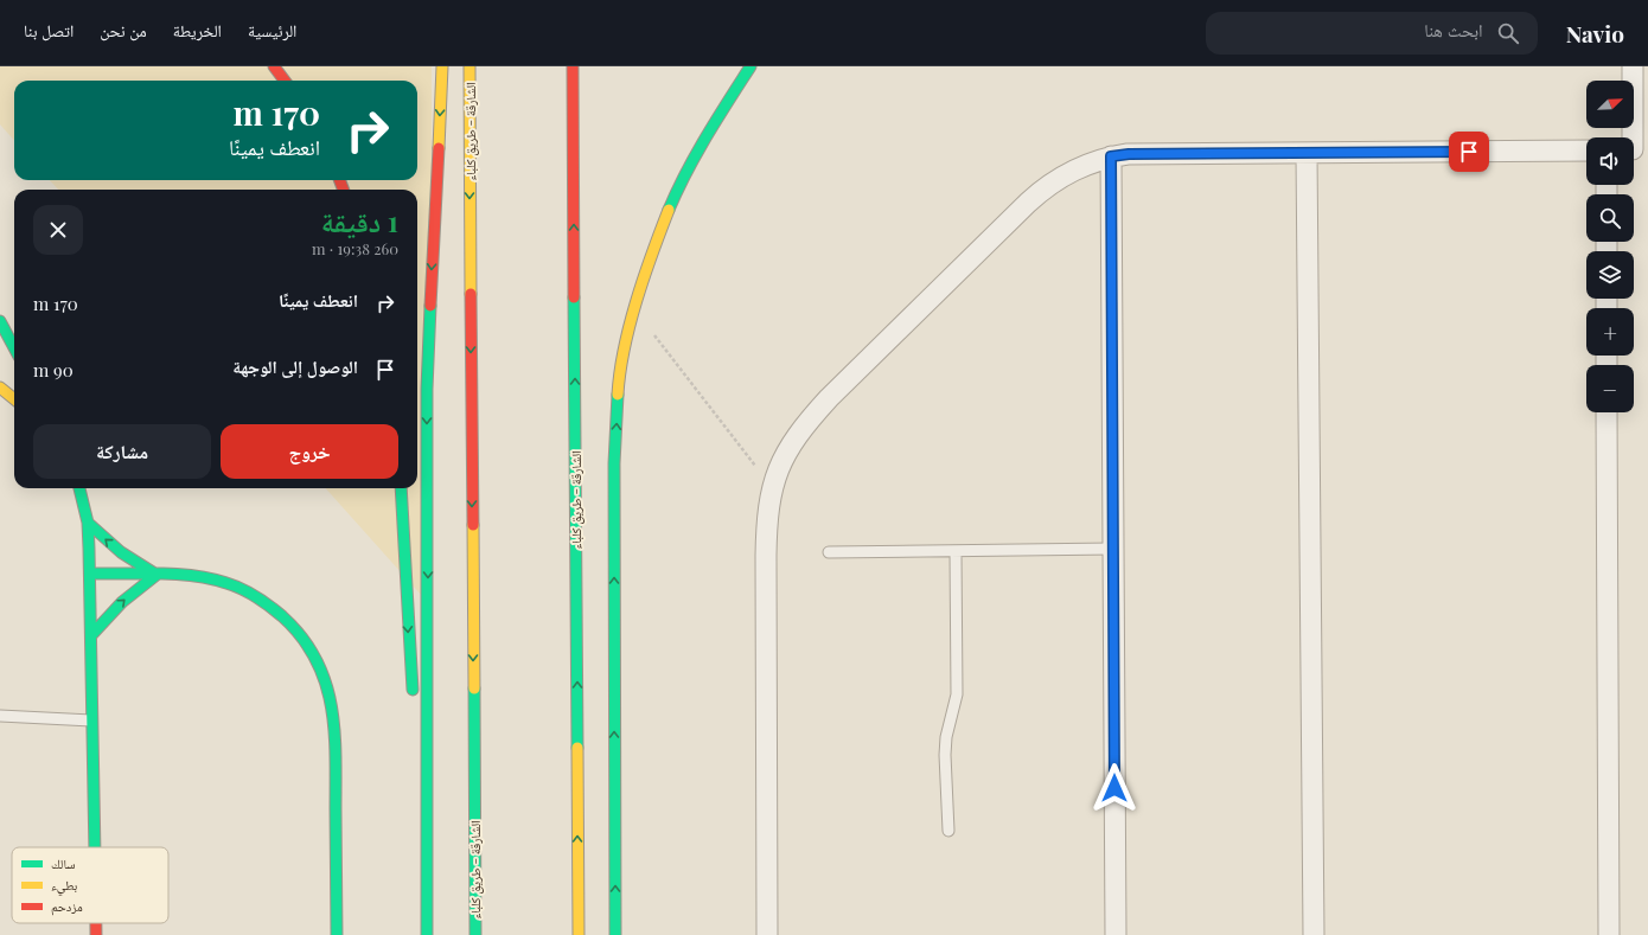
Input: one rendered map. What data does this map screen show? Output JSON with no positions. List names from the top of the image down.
{
  "streets": {
    "main road": ["الشارقة - طريق كلباء"]
  },
  "legend": ["سالك", "بطيء", "مزدحم"],
  "north": "top right",
  "page": {
    "header": "Navio",
    "search": "ابحث هنا",
    "nav": [
      "الرئيسية",
      "الخريطة",
      "من نحن",
      "اتصل بنا"
    ],
    "map_buttons": ["+", "−"],
    "turn": ["170 m", "انعطف يمينًا"],
    "heading": ["1 دقيقة", "260 m · 19:38"],
    "list": [
      {
        "name": "انعطف يمينًا",
        "value": "170 m"
      },
      {
        "name": "الوصول إلى الوجهة",
        "value": "90 m"
      }
    ],
    "buttons": ["خروج", "مشاركة"]
  }
}
